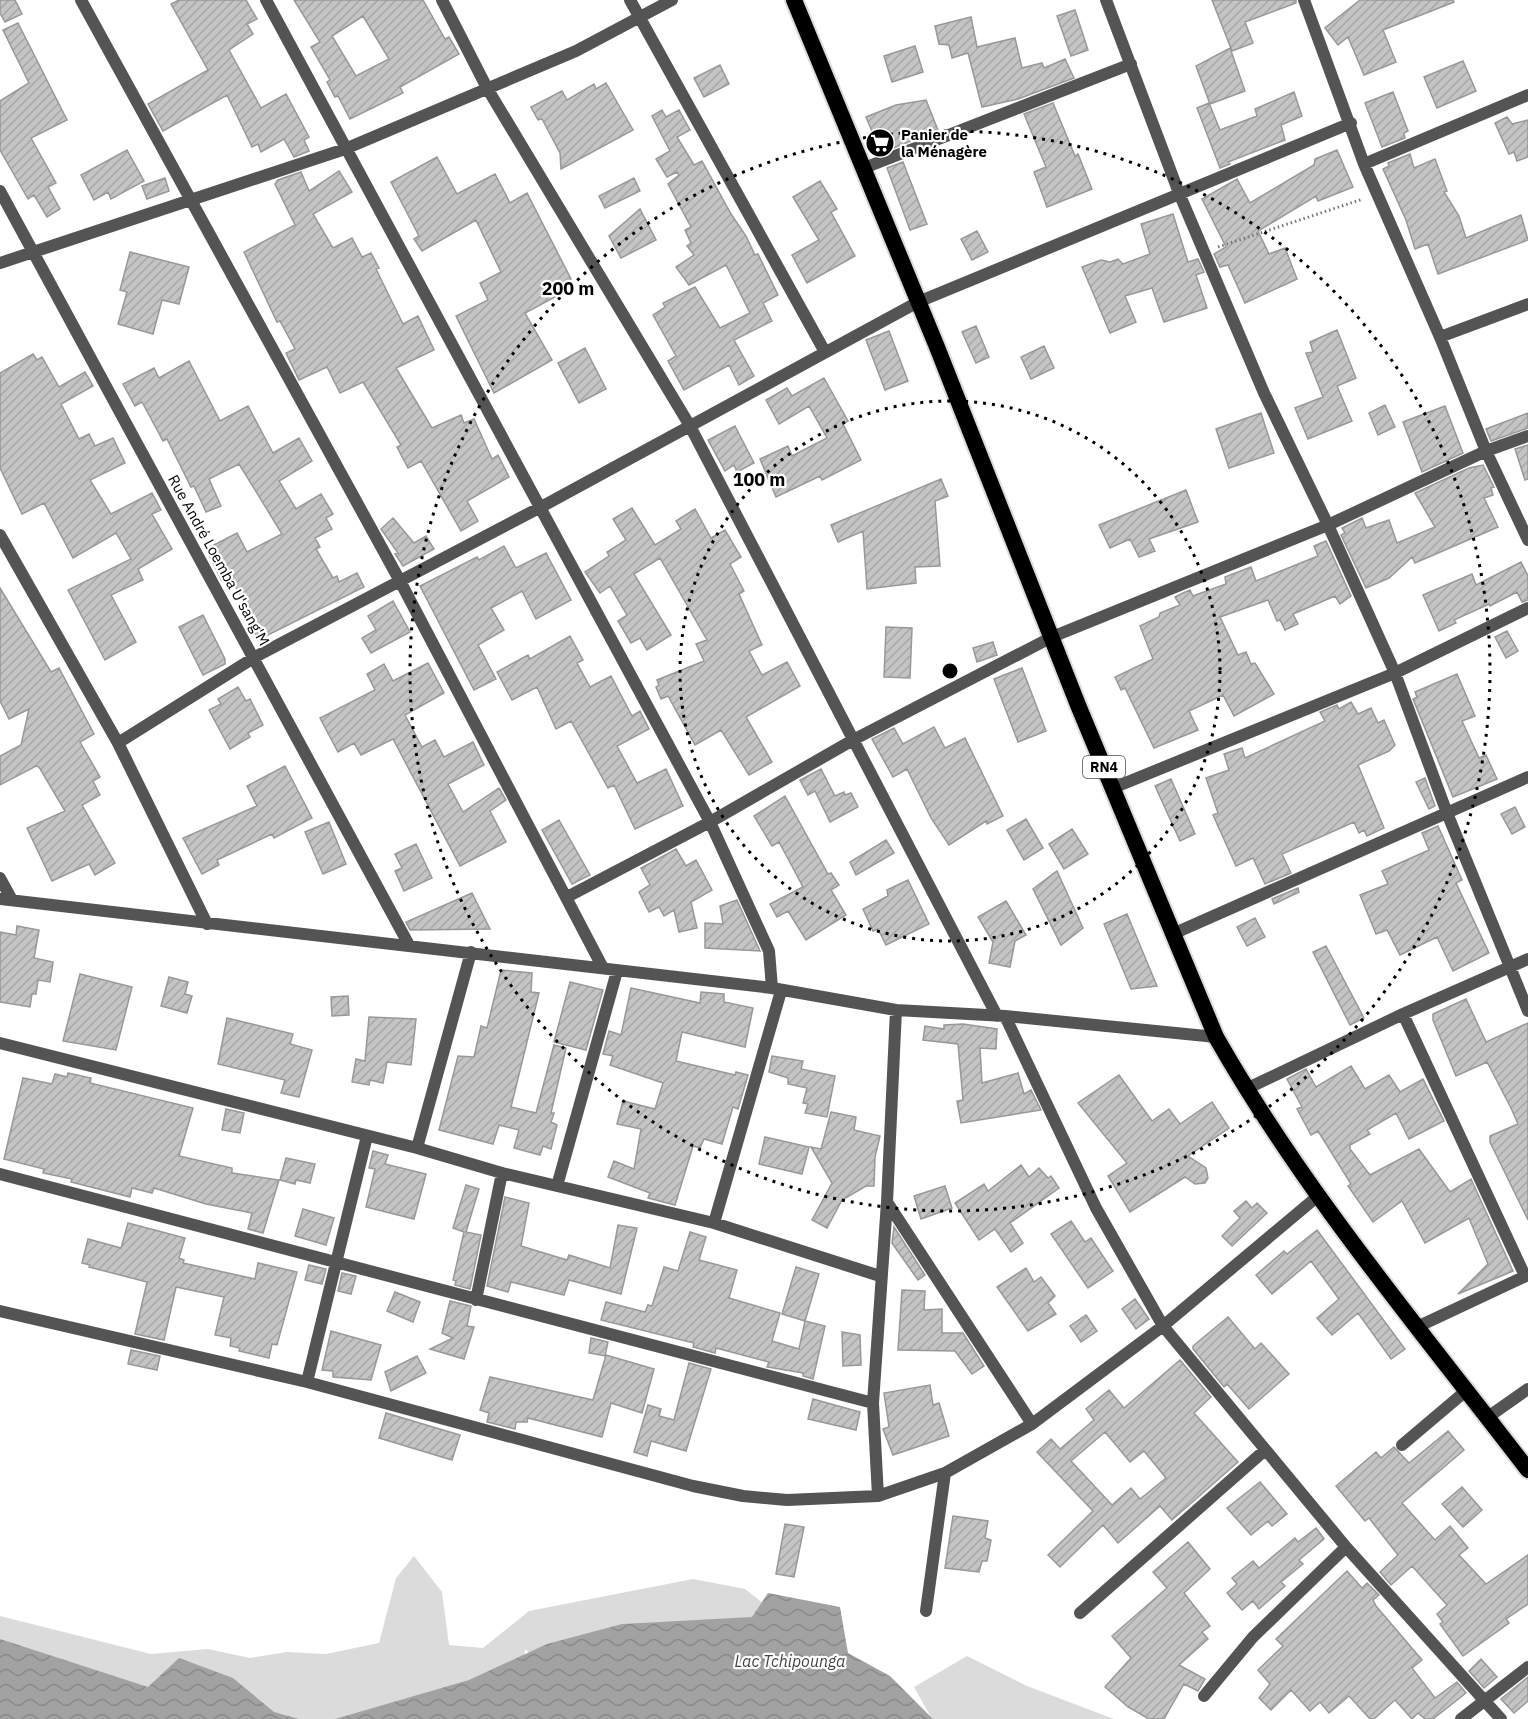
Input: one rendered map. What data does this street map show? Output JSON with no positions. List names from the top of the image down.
{
  "streets": {
    "highway": ["RN4"],
    "street": ["Rue André Loemba U'sang'M"]
  },
  "water": ["Lac Tchipounga"],
  "places": {
    "supermarket": ["Panier de la Ménagère"]
  },
  "rings": ["200 m", "100 m"]
}
